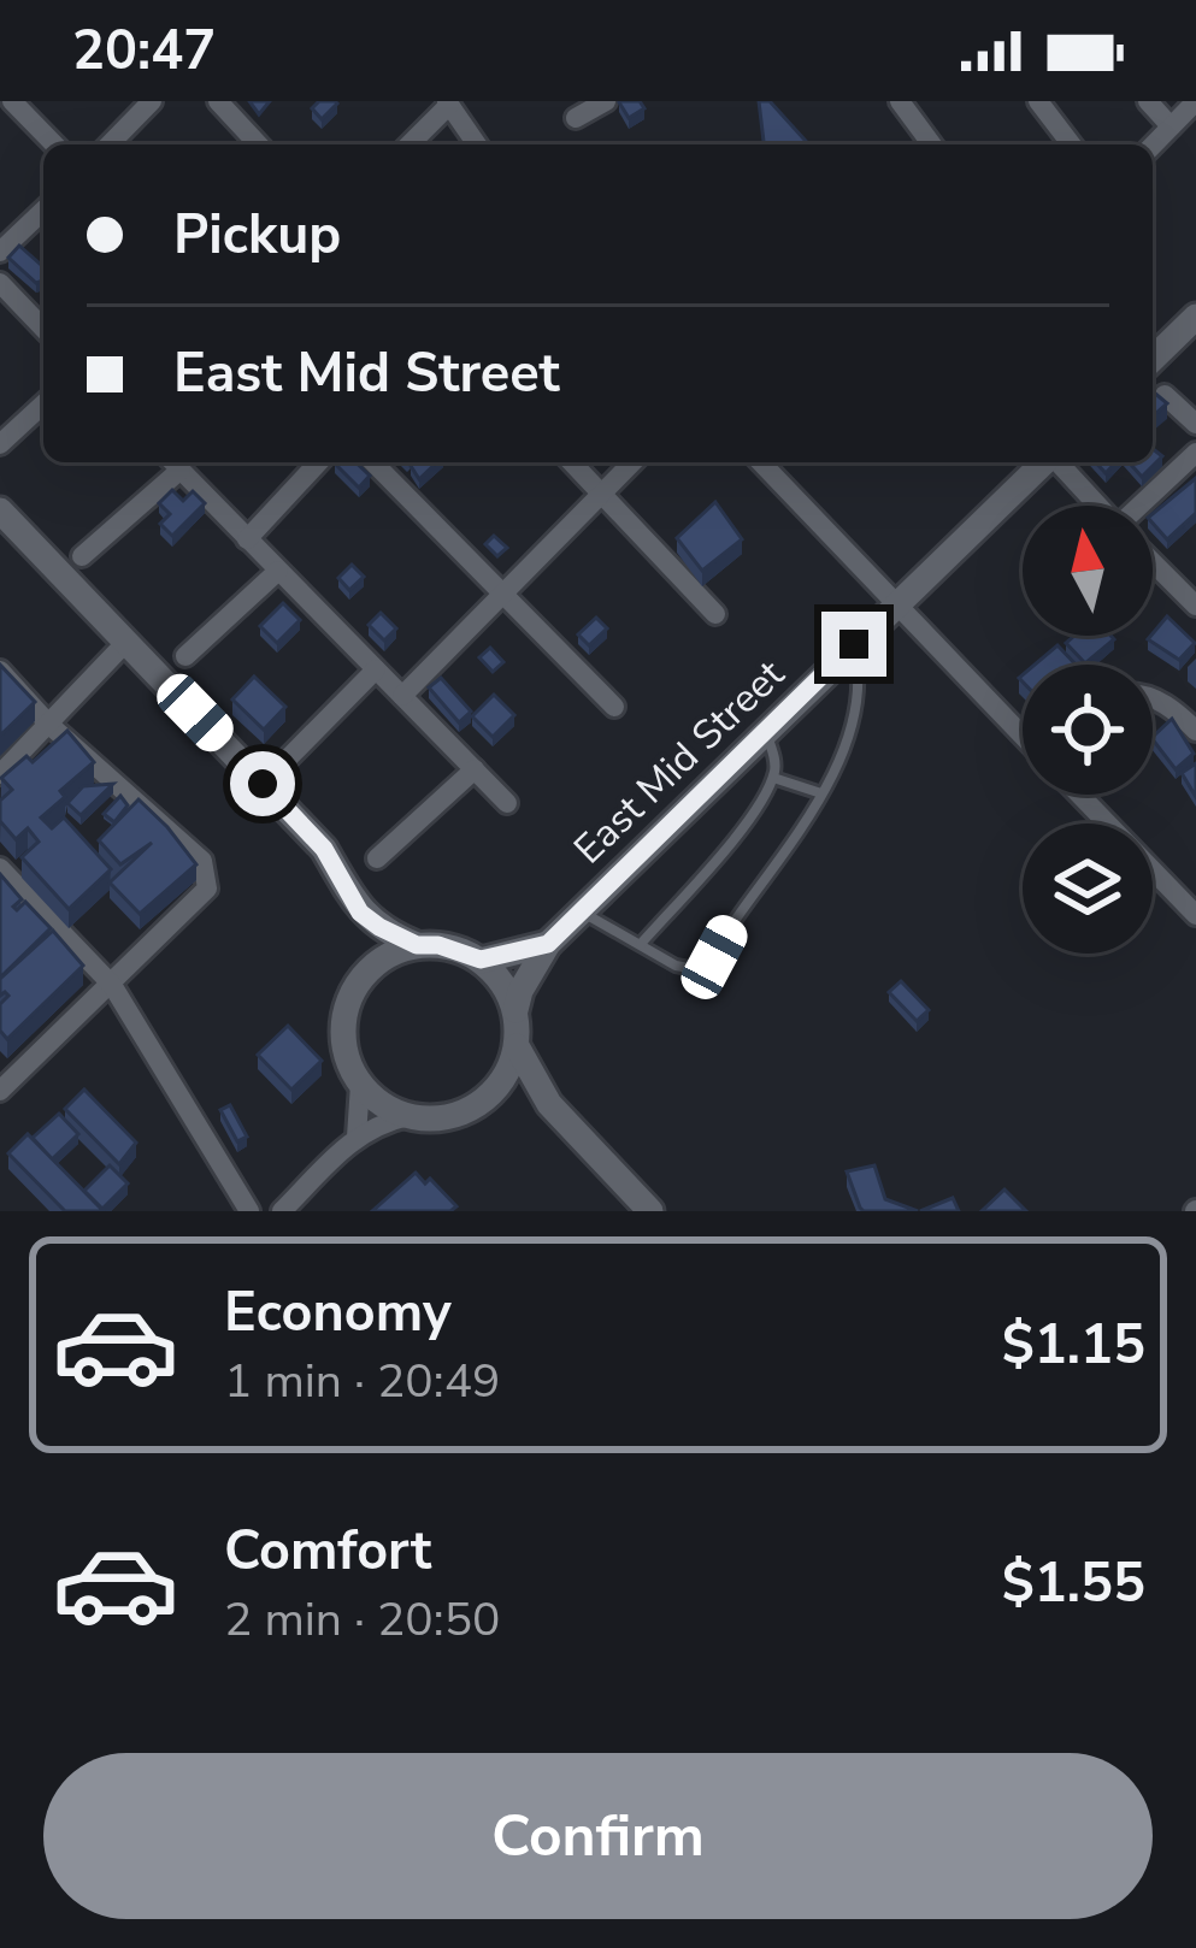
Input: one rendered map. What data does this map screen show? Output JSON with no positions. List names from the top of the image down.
{
  "streets": {
    "street": ["East Mid Street"]
  },
  "north": "top",
  "page": {
    "status": "20:47",
    "banner": ["Pickup", "East Mid Street"],
    "list": [
      {
        "name": "Economy",
        "note": "1 min · 20:49",
        "value": "$1.15"
      },
      {
        "name": "Comfort",
        "note": "2 min · 20:50",
        "value": "$1.55"
      }
    ],
    "buttons": "Confirm"
  }
}
